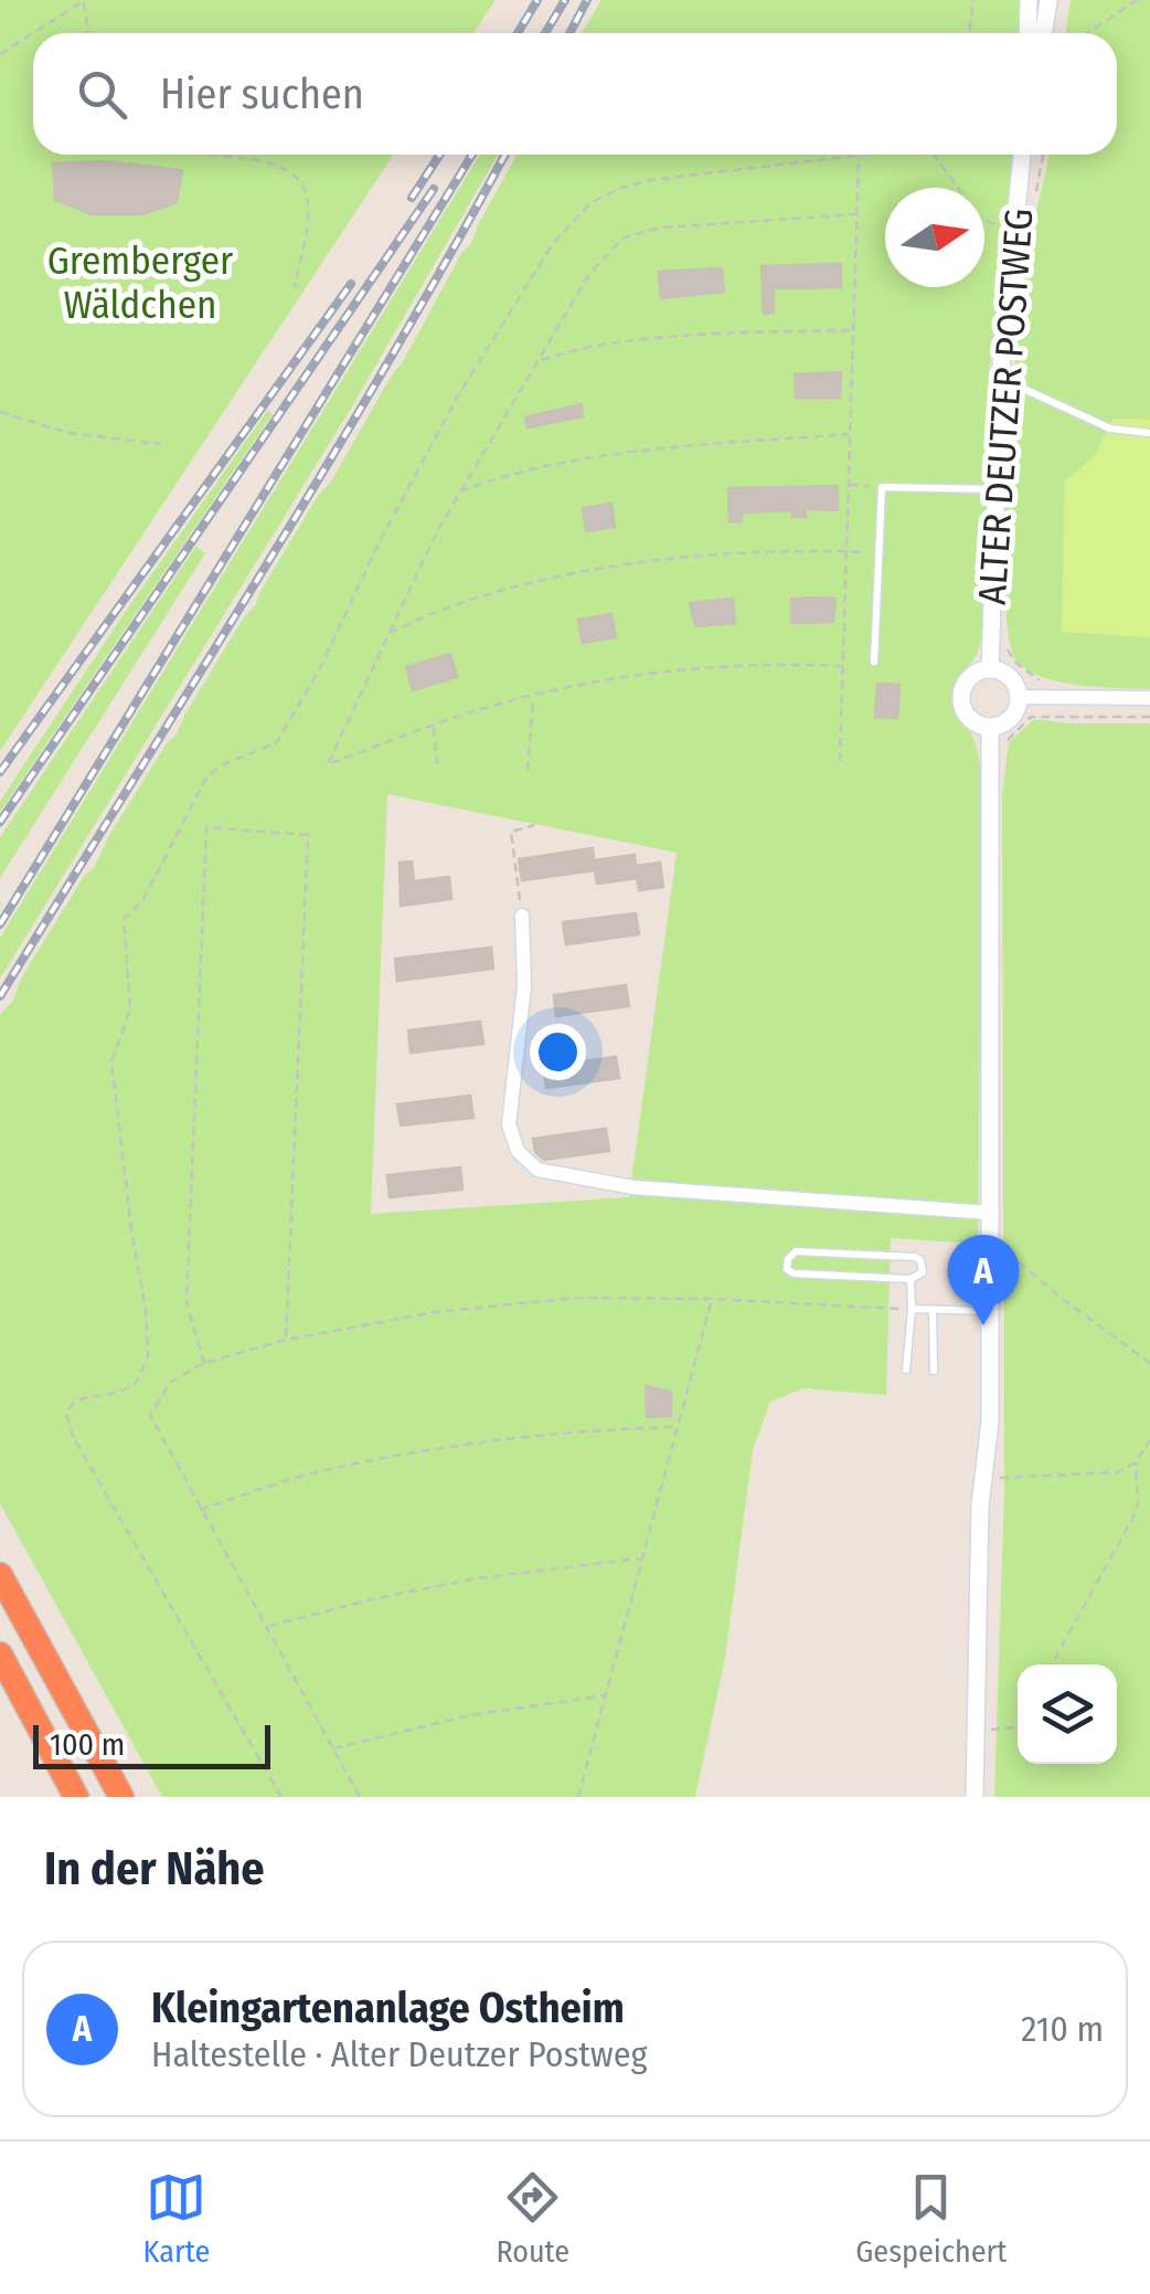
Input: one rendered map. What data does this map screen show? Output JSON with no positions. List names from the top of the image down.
{
  "streets": {
    "street": ["ALTER DEUTZER POSTWEG"]
  },
  "parks": ["Gremberger Wäldchen"],
  "scale_bar": "100 m",
  "north": "right",
  "page": {
    "search": "Hier suchen",
    "pins": "A",
    "scale": "100 m",
    "heading": "In der Nähe",
    "list": [
      {
        "mark": "A",
        "name": "Kleingartenanlage Ostheim",
        "note": "Haltestelle · Alter Deutzer Postweg",
        "value": "210 m"
      }
    ],
    "nav": ["Karte", "Route", "Gespeichert"]
  }
}
